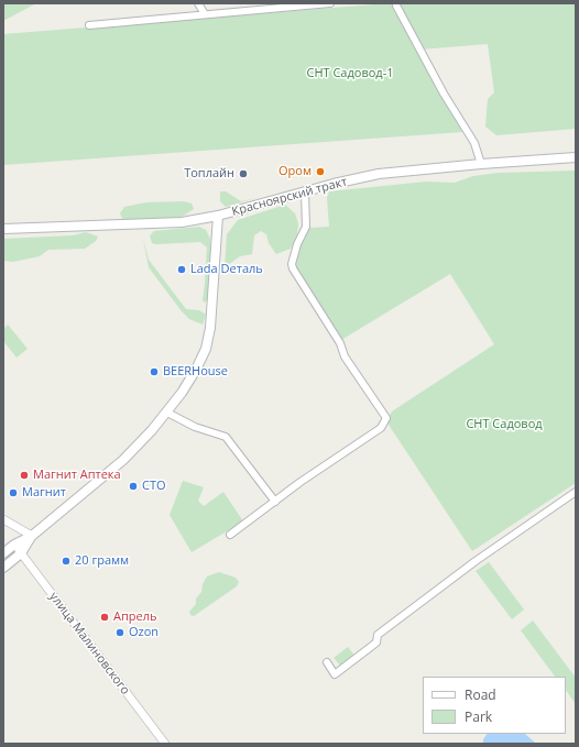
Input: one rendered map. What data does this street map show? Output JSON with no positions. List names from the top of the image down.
{
  "streets": {
    "main road": ["Красноярский тракт"],
    "street": ["улица Малиновского"]
  },
  "parks": ["СНТ Садовод-1", "СНТ Садовод"],
  "places": [
    "Ором",
    "Топлайн",
    "Lada Dеталь",
    "BEERHouse",
    "Магнит Аптека",
    "СТО",
    "Магнит",
    "20 грамм",
    "Апрель",
    "Ozon"
  ],
  "legend": ["Road", "Park"]
}
